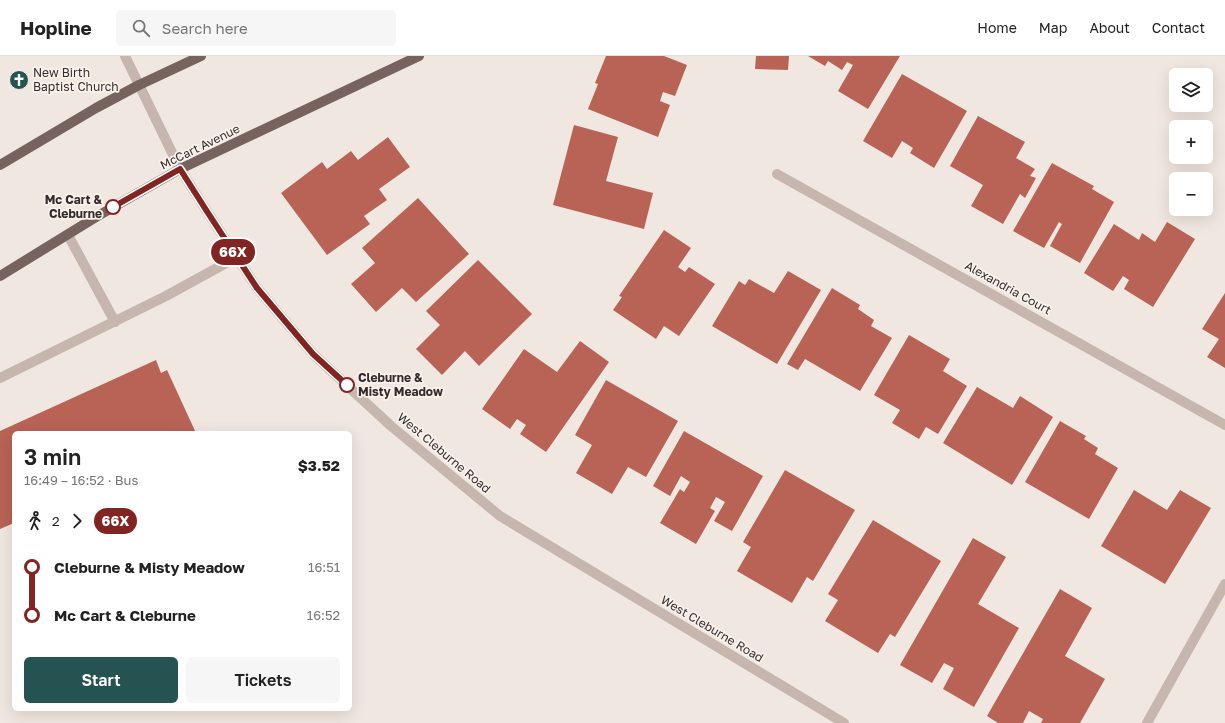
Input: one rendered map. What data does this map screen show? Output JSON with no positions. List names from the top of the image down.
{
  "streets": {
    "main road": ["McCart Avenue"],
    "street": ["Alexandria Court", "West Cleburne Road"]
  },
  "crossings": [
    ["McCart Avenue", "West Cleburne Road"]
  ],
  "places": {
    "church": ["New Birth Baptist Church"],
    "other": ["Mc Cart & Cleburne", "Cleburne & Misty Meadow"]
  },
  "lines": ["bus line 66X"],
  "page": {
    "header": "Hopline",
    "search": "Search here",
    "nav": [
      "Home",
      "Map",
      "About",
      "Contact"
    ],
    "on_map": "66X",
    "map_buttons": ["+", "−"],
    "heading": ["3 min", "16:49 – 16:52 · Bus", "$3.52"],
    "legs": ["2", "66X"],
    "list": [
      {
        "name": "Cleburne & Misty Meadow",
        "value": "16:51"
      },
      {
        "name": "Mc Cart & Cleburne",
        "value": "16:52"
      }
    ],
    "buttons": ["Start", "Tickets"]
  }
}
